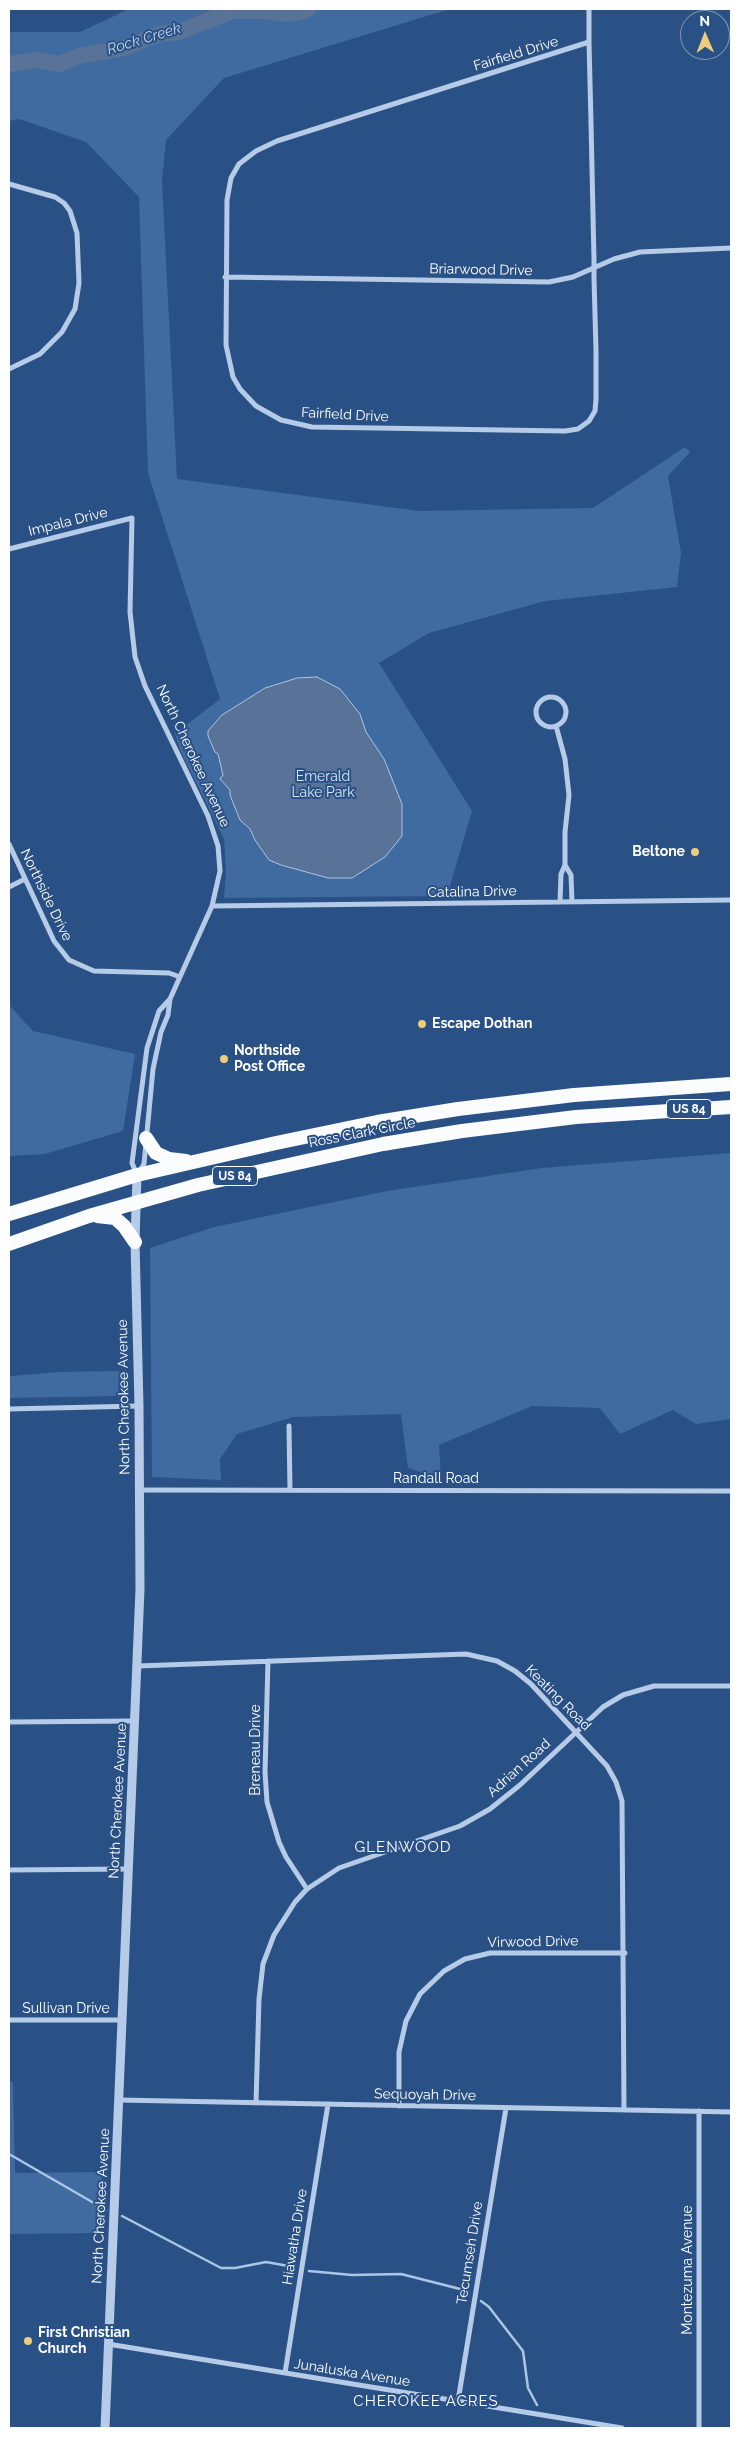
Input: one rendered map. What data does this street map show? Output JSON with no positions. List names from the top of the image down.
{
  "streets": {
    "highway": ["US 84", "Ross Clark Circle"],
    "street": [
      "Fairfield Drive",
      "Briarwood Drive",
      "Impala Drive",
      "North Cherokee Avenue",
      "Catalina Drive",
      "Northside Drive",
      "Randall Road",
      "Keating Road",
      "Breneau Drive",
      "Adrian Road",
      "Virwood Drive",
      "Sullivan Drive",
      "Sequoyah Drive",
      "Hiawatha Drive",
      "Tecumseh Drive",
      "Montezuma Avenue",
      "Junaluska Avenue"
    ]
  },
  "crossings": [
    ["Fairfield Drive", "Briarwood Drive"],
    ["Impala Drive", "North Cherokee Avenue"],
    ["North Cherokee Avenue", "Catalina Drive"],
    ["North Cherokee Avenue", "Northside Drive"],
    ["North Cherokee Avenue", "Ross Clark Circle"],
    ["North Cherokee Avenue", "Randall Road"],
    ["North Cherokee Avenue", "Keating Road"],
    ["North Cherokee Avenue", "Sullivan Drive"],
    ["North Cherokee Avenue", "Sequoyah Drive"],
    ["North Cherokee Avenue", "Junaluska Avenue"],
    ["Keating Road", "Breneau Drive"],
    ["Keating Road", "Adrian Road"],
    ["Keating Road", "Virwood Drive"],
    ["Keating Road", "Sequoyah Drive"],
    ["Breneau Drive", "Adrian Road"],
    ["Adrian Road", "Sequoyah Drive"],
    ["Virwood Drive", "Sequoyah Drive"],
    ["Sequoyah Drive", "Hiawatha Drive"],
    ["Sequoyah Drive", "Tecumseh Drive"],
    ["Sequoyah Drive", "Montezuma Avenue"],
    ["Hiawatha Drive", "Junaluska Avenue"],
    ["Tecumseh Drive", "Junaluska Avenue"]
  ],
  "districts": ["GLENWOOD", "CHEROKEE ACRES"],
  "water": ["Rock Creek"],
  "parks": ["Emerald Lake Park"],
  "places": [
    "Beltone",
    "Escape Dothan",
    "Northside Post Office",
    "First Christian Church"
  ],
  "north": "top"
}
